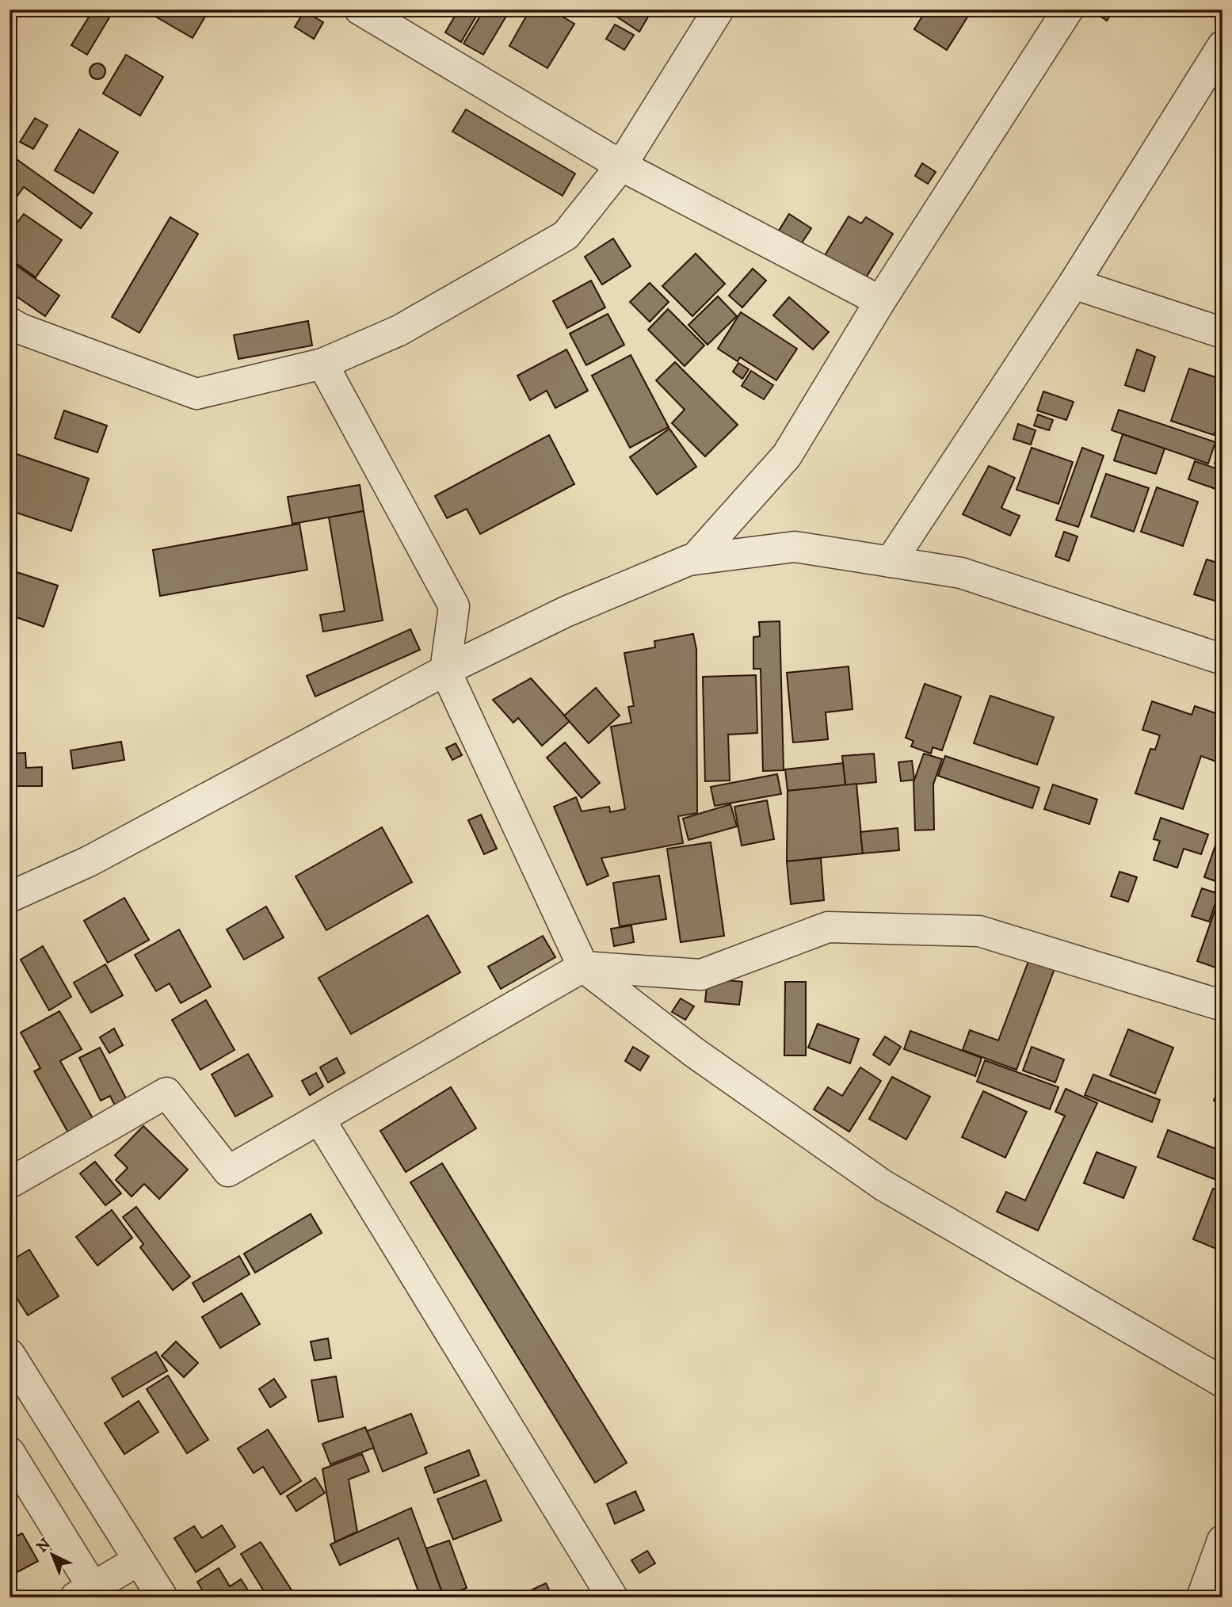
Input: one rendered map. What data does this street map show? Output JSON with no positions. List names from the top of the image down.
{
  "north": "top left"
}
